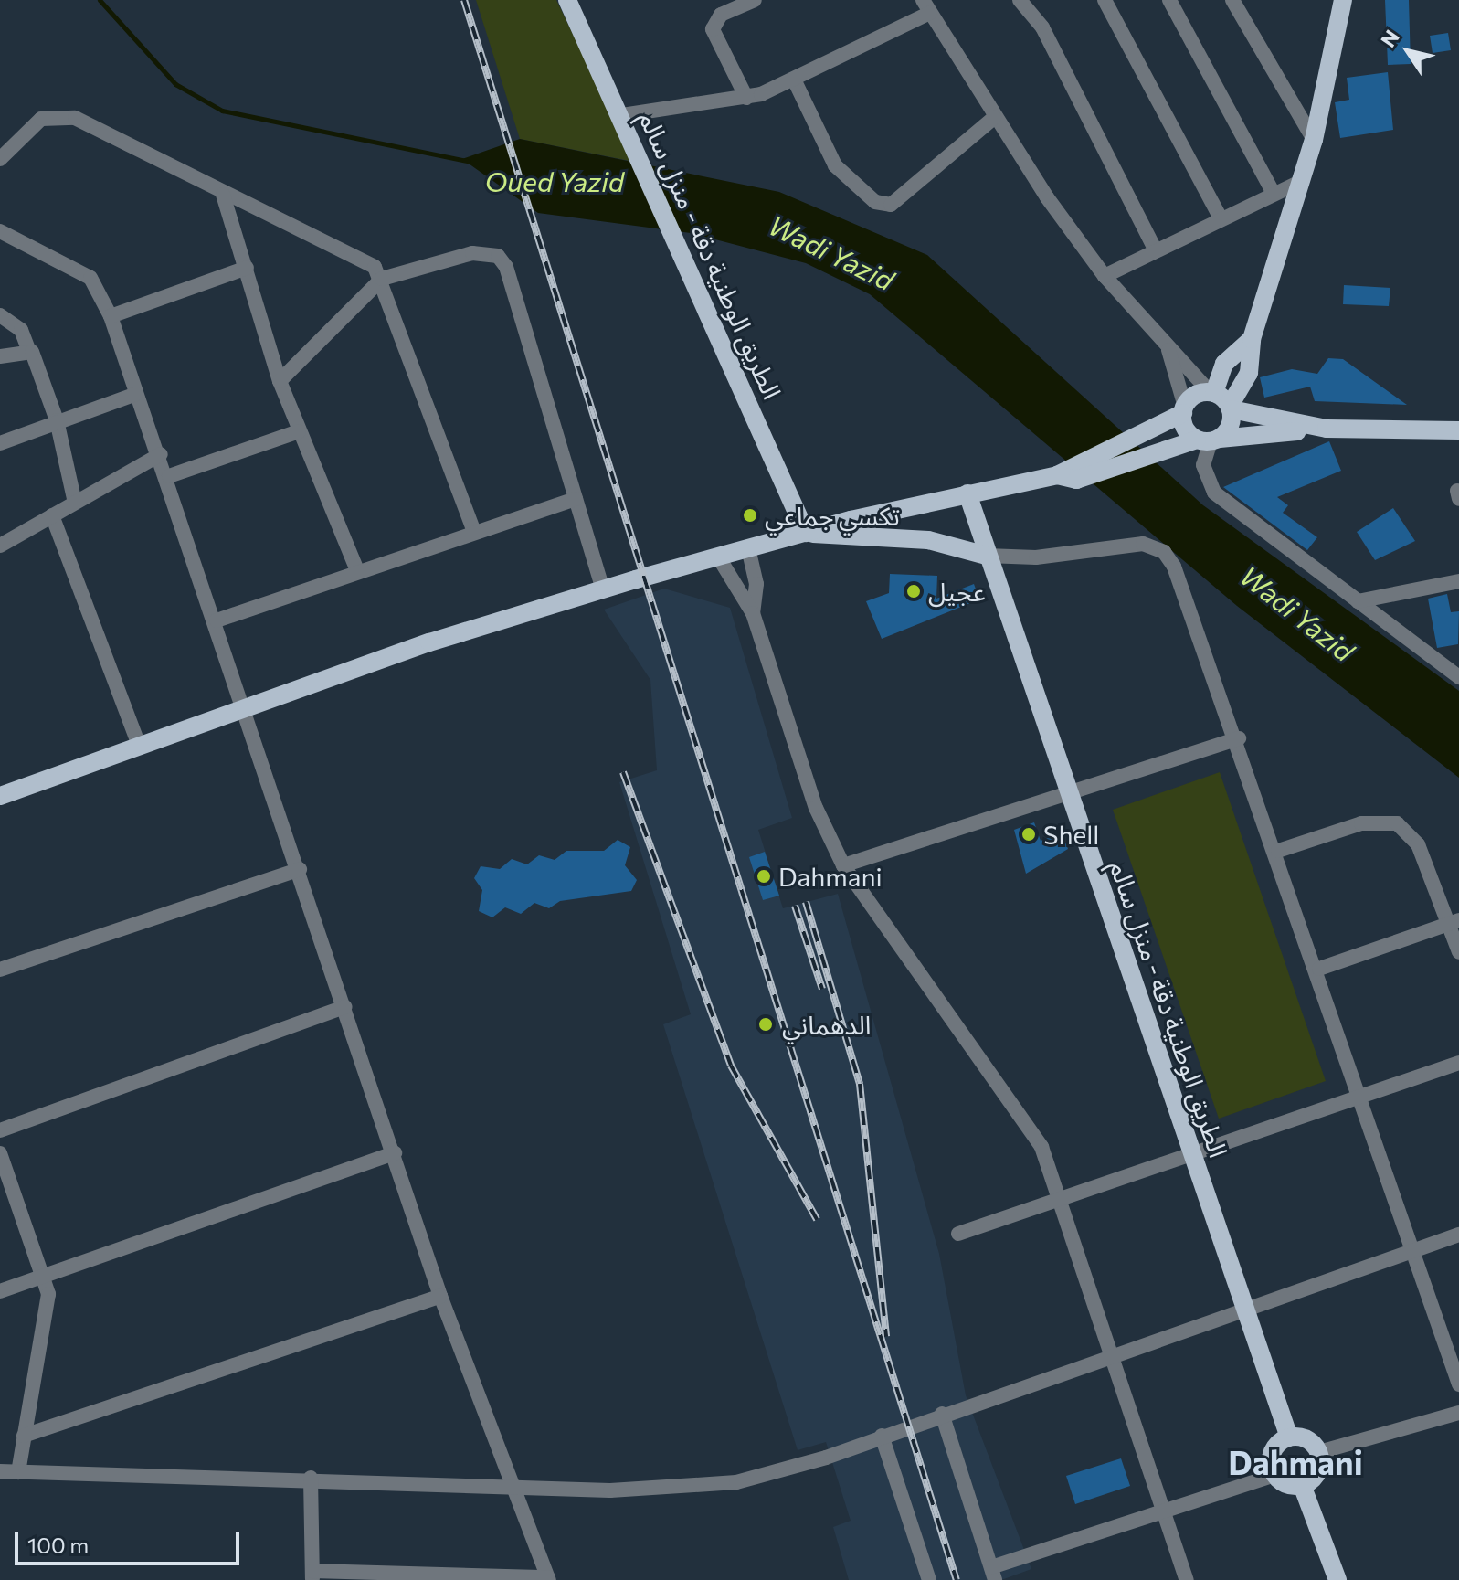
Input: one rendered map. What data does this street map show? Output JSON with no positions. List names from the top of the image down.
{
  "streets": {
    "main road": ["الطريق الوطنية دقة - منزل سالم"]
  },
  "districts": ["Dahmani"],
  "water": ["Oued Yazid", "Wadi Yazid"],
  "places": [
    "تكسي جماعي",
    "عجيل",
    "Shell",
    "Dahmani",
    "الدهماني"
  ],
  "scale_bar": "100 m",
  "north": "top left"
}
